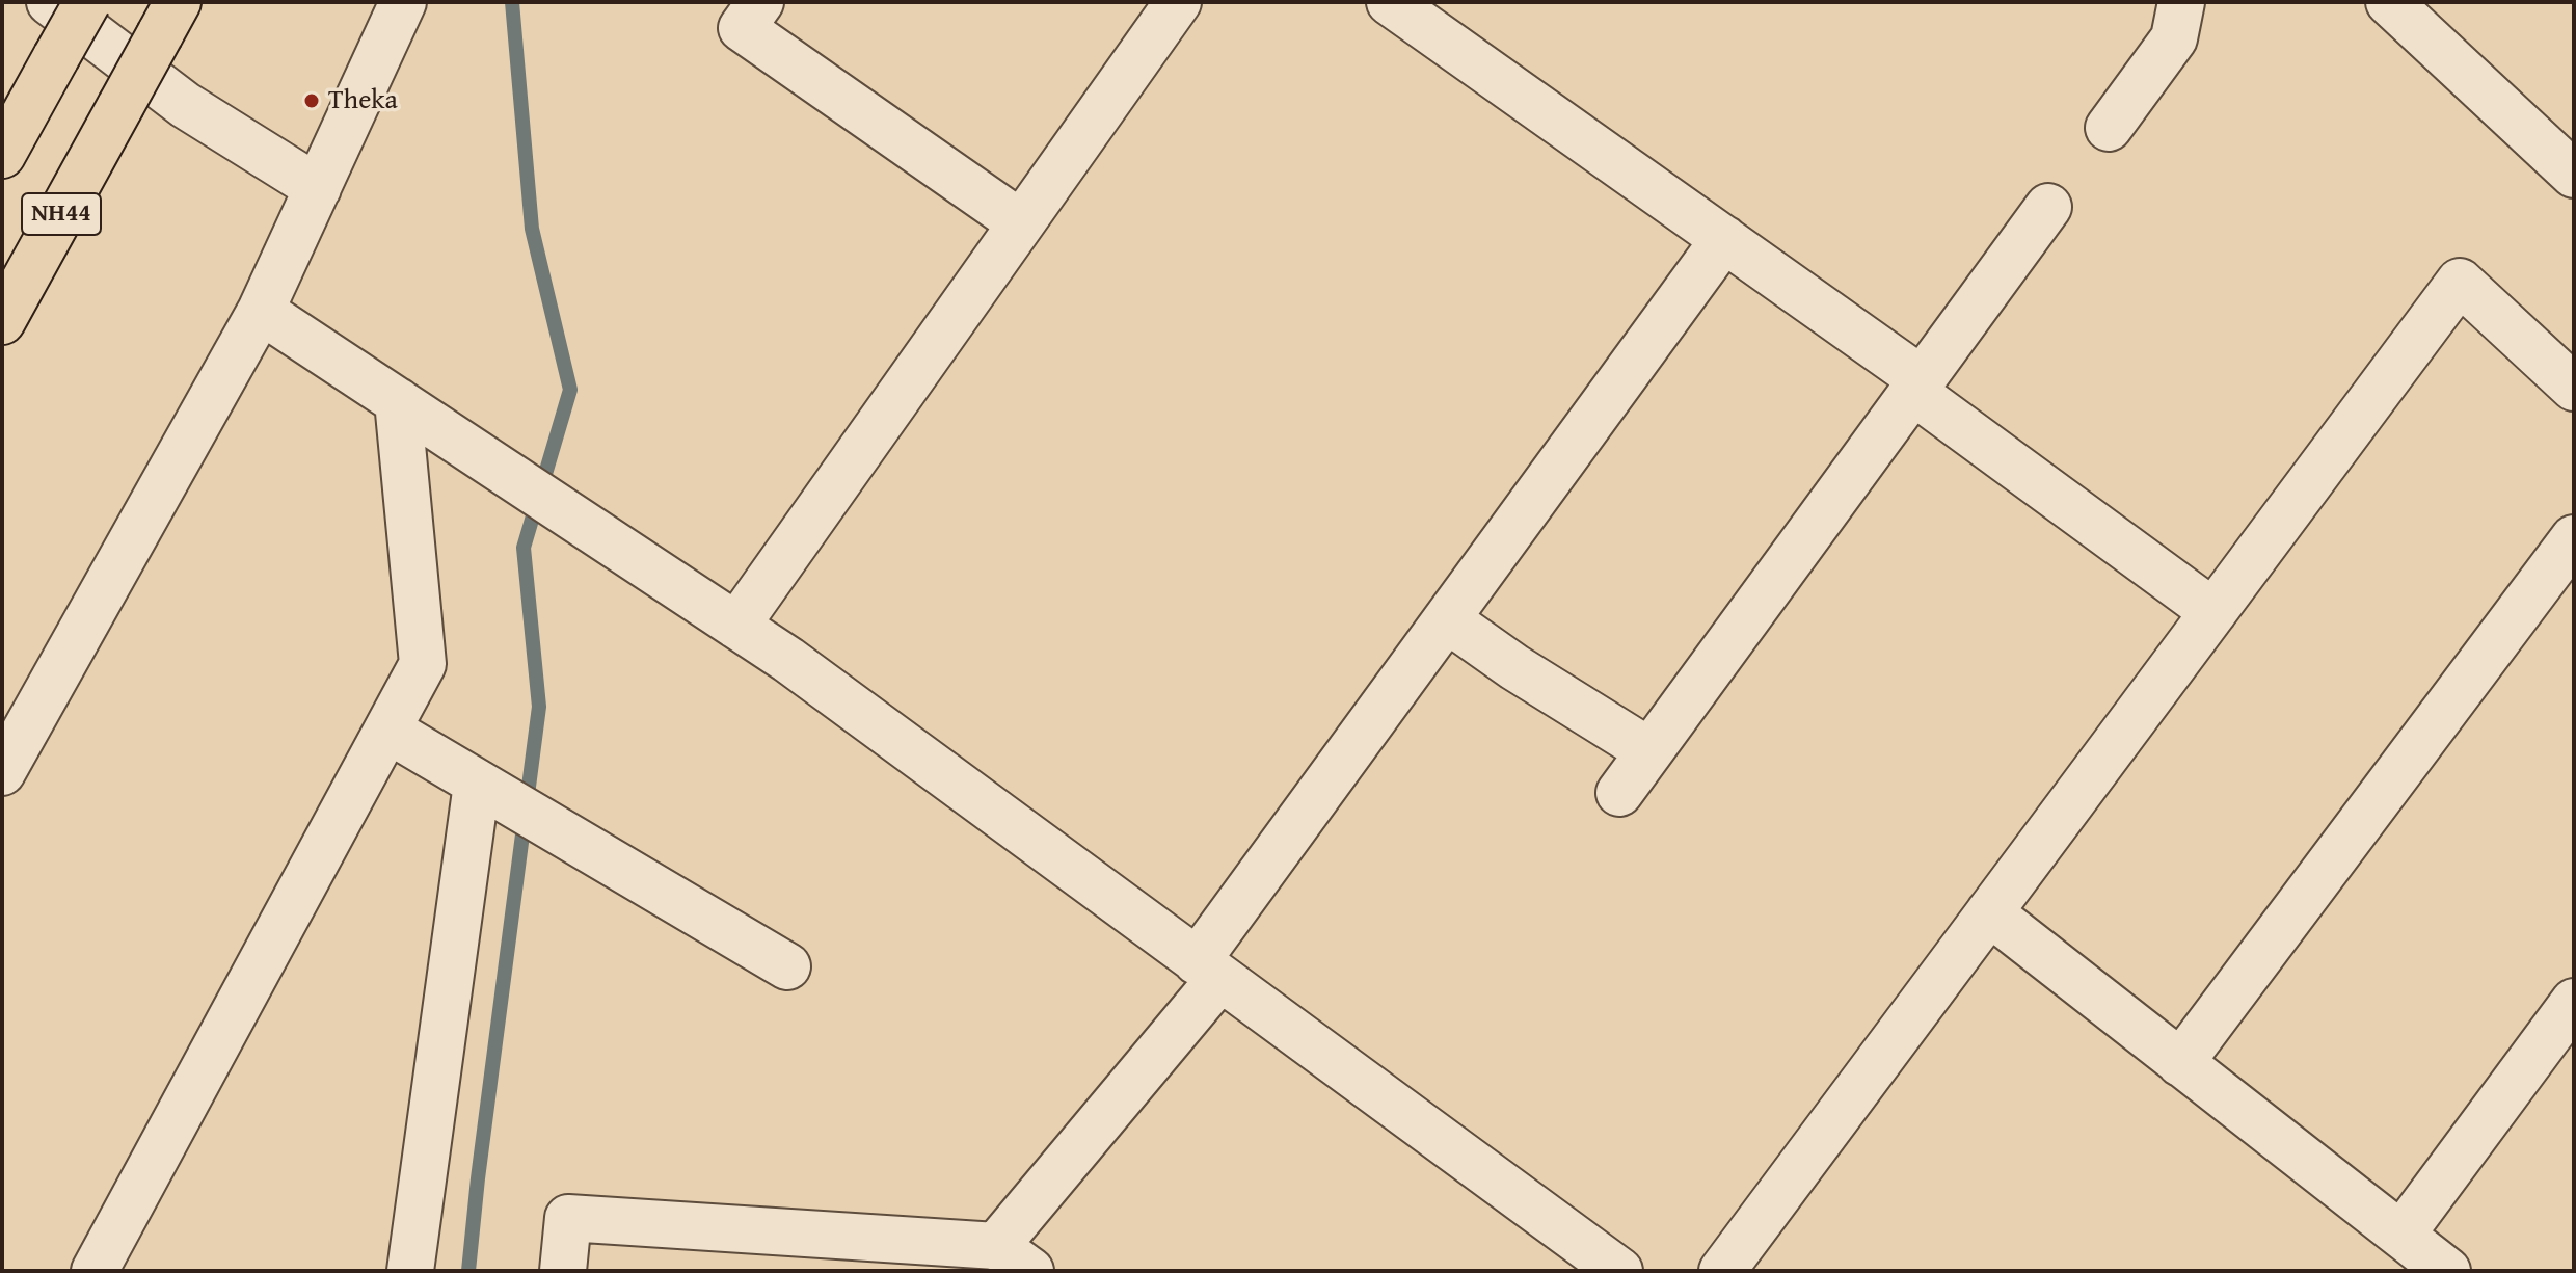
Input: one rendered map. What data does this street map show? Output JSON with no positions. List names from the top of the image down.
{
  "streets": {
    "highway": ["NH44"]
  },
  "places": ["Theka"]
}
